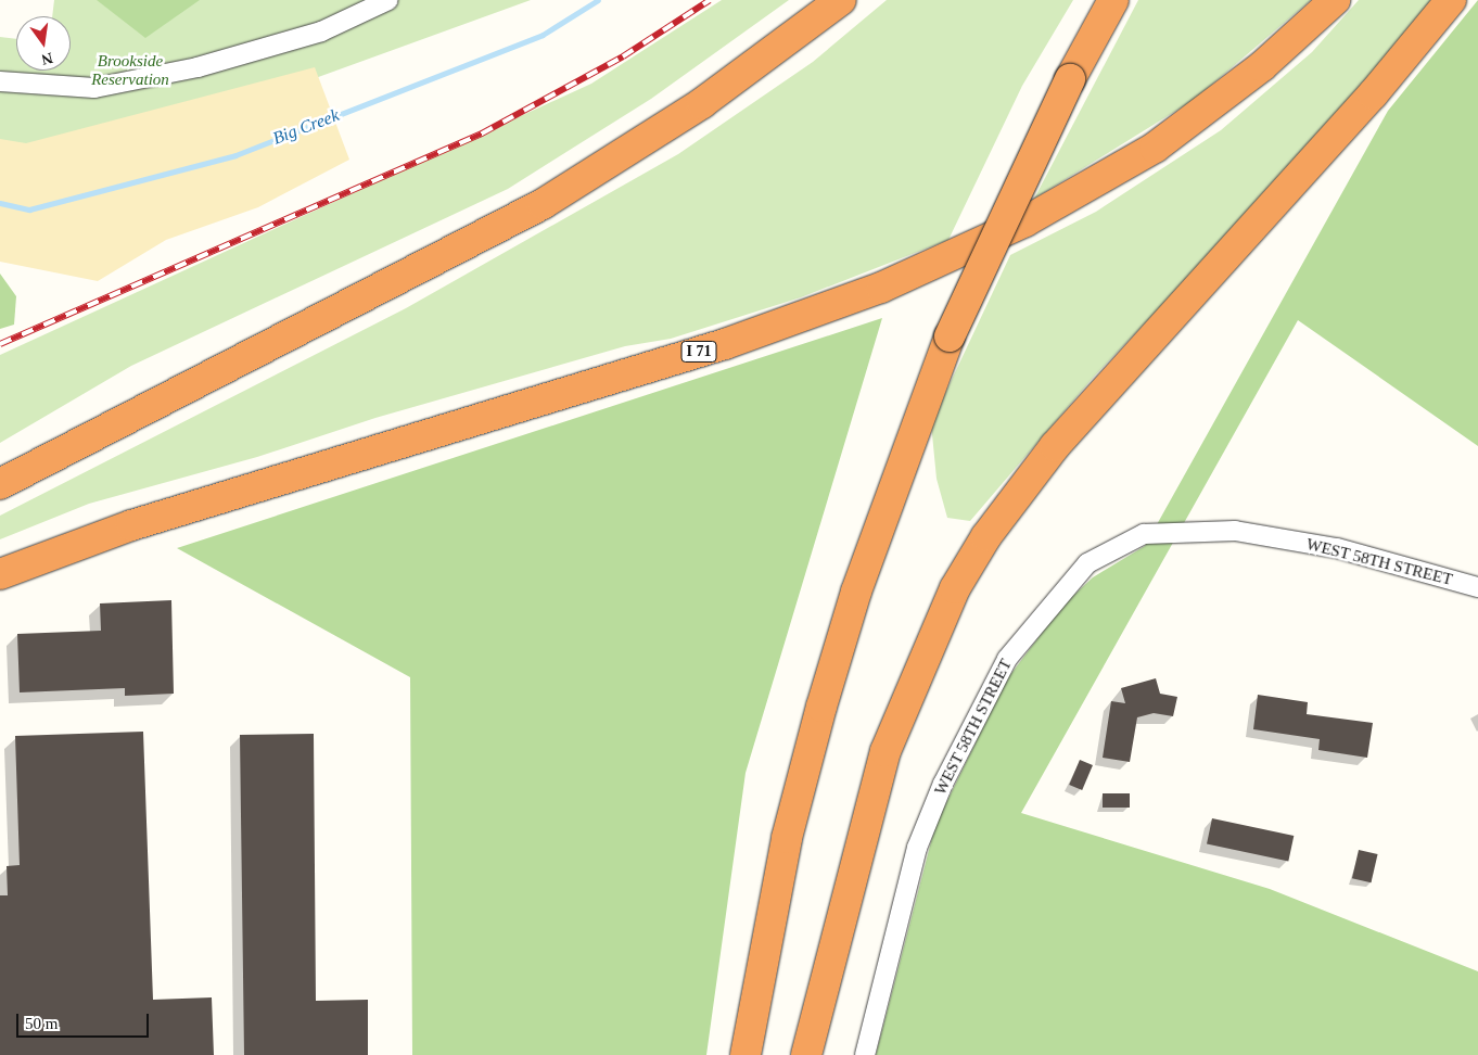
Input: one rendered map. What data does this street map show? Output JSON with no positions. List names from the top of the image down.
{
  "streets": {
    "highway": ["I 71"],
    "street": ["WEST 58TH STREET"]
  },
  "water": ["Big Creek"],
  "parks": ["Brookside Reservation"],
  "scale_bar": "50 m",
  "north": "bottom"
}
